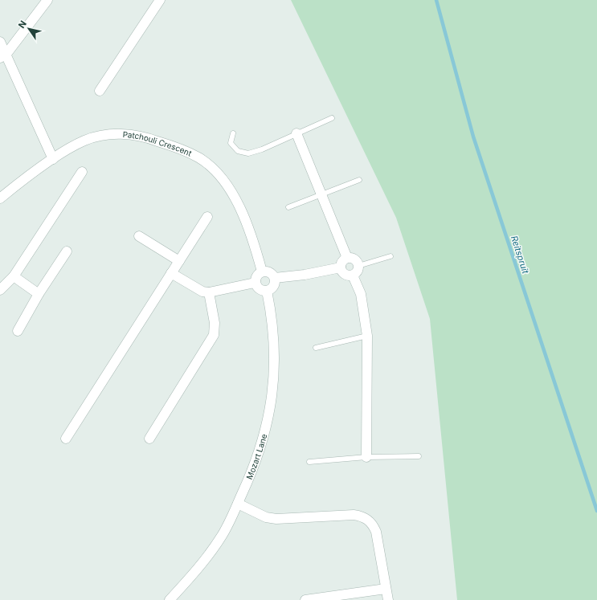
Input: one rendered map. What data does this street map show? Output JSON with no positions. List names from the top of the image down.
{
  "streets": {
    "street": ["Patchouli Crescent", "Mozart Lane"]
  },
  "crossings": [
    ["Patchouli Crescent", "Mozart Lane"]
  ],
  "water": ["Reitspruit"],
  "north": "top left"
}
